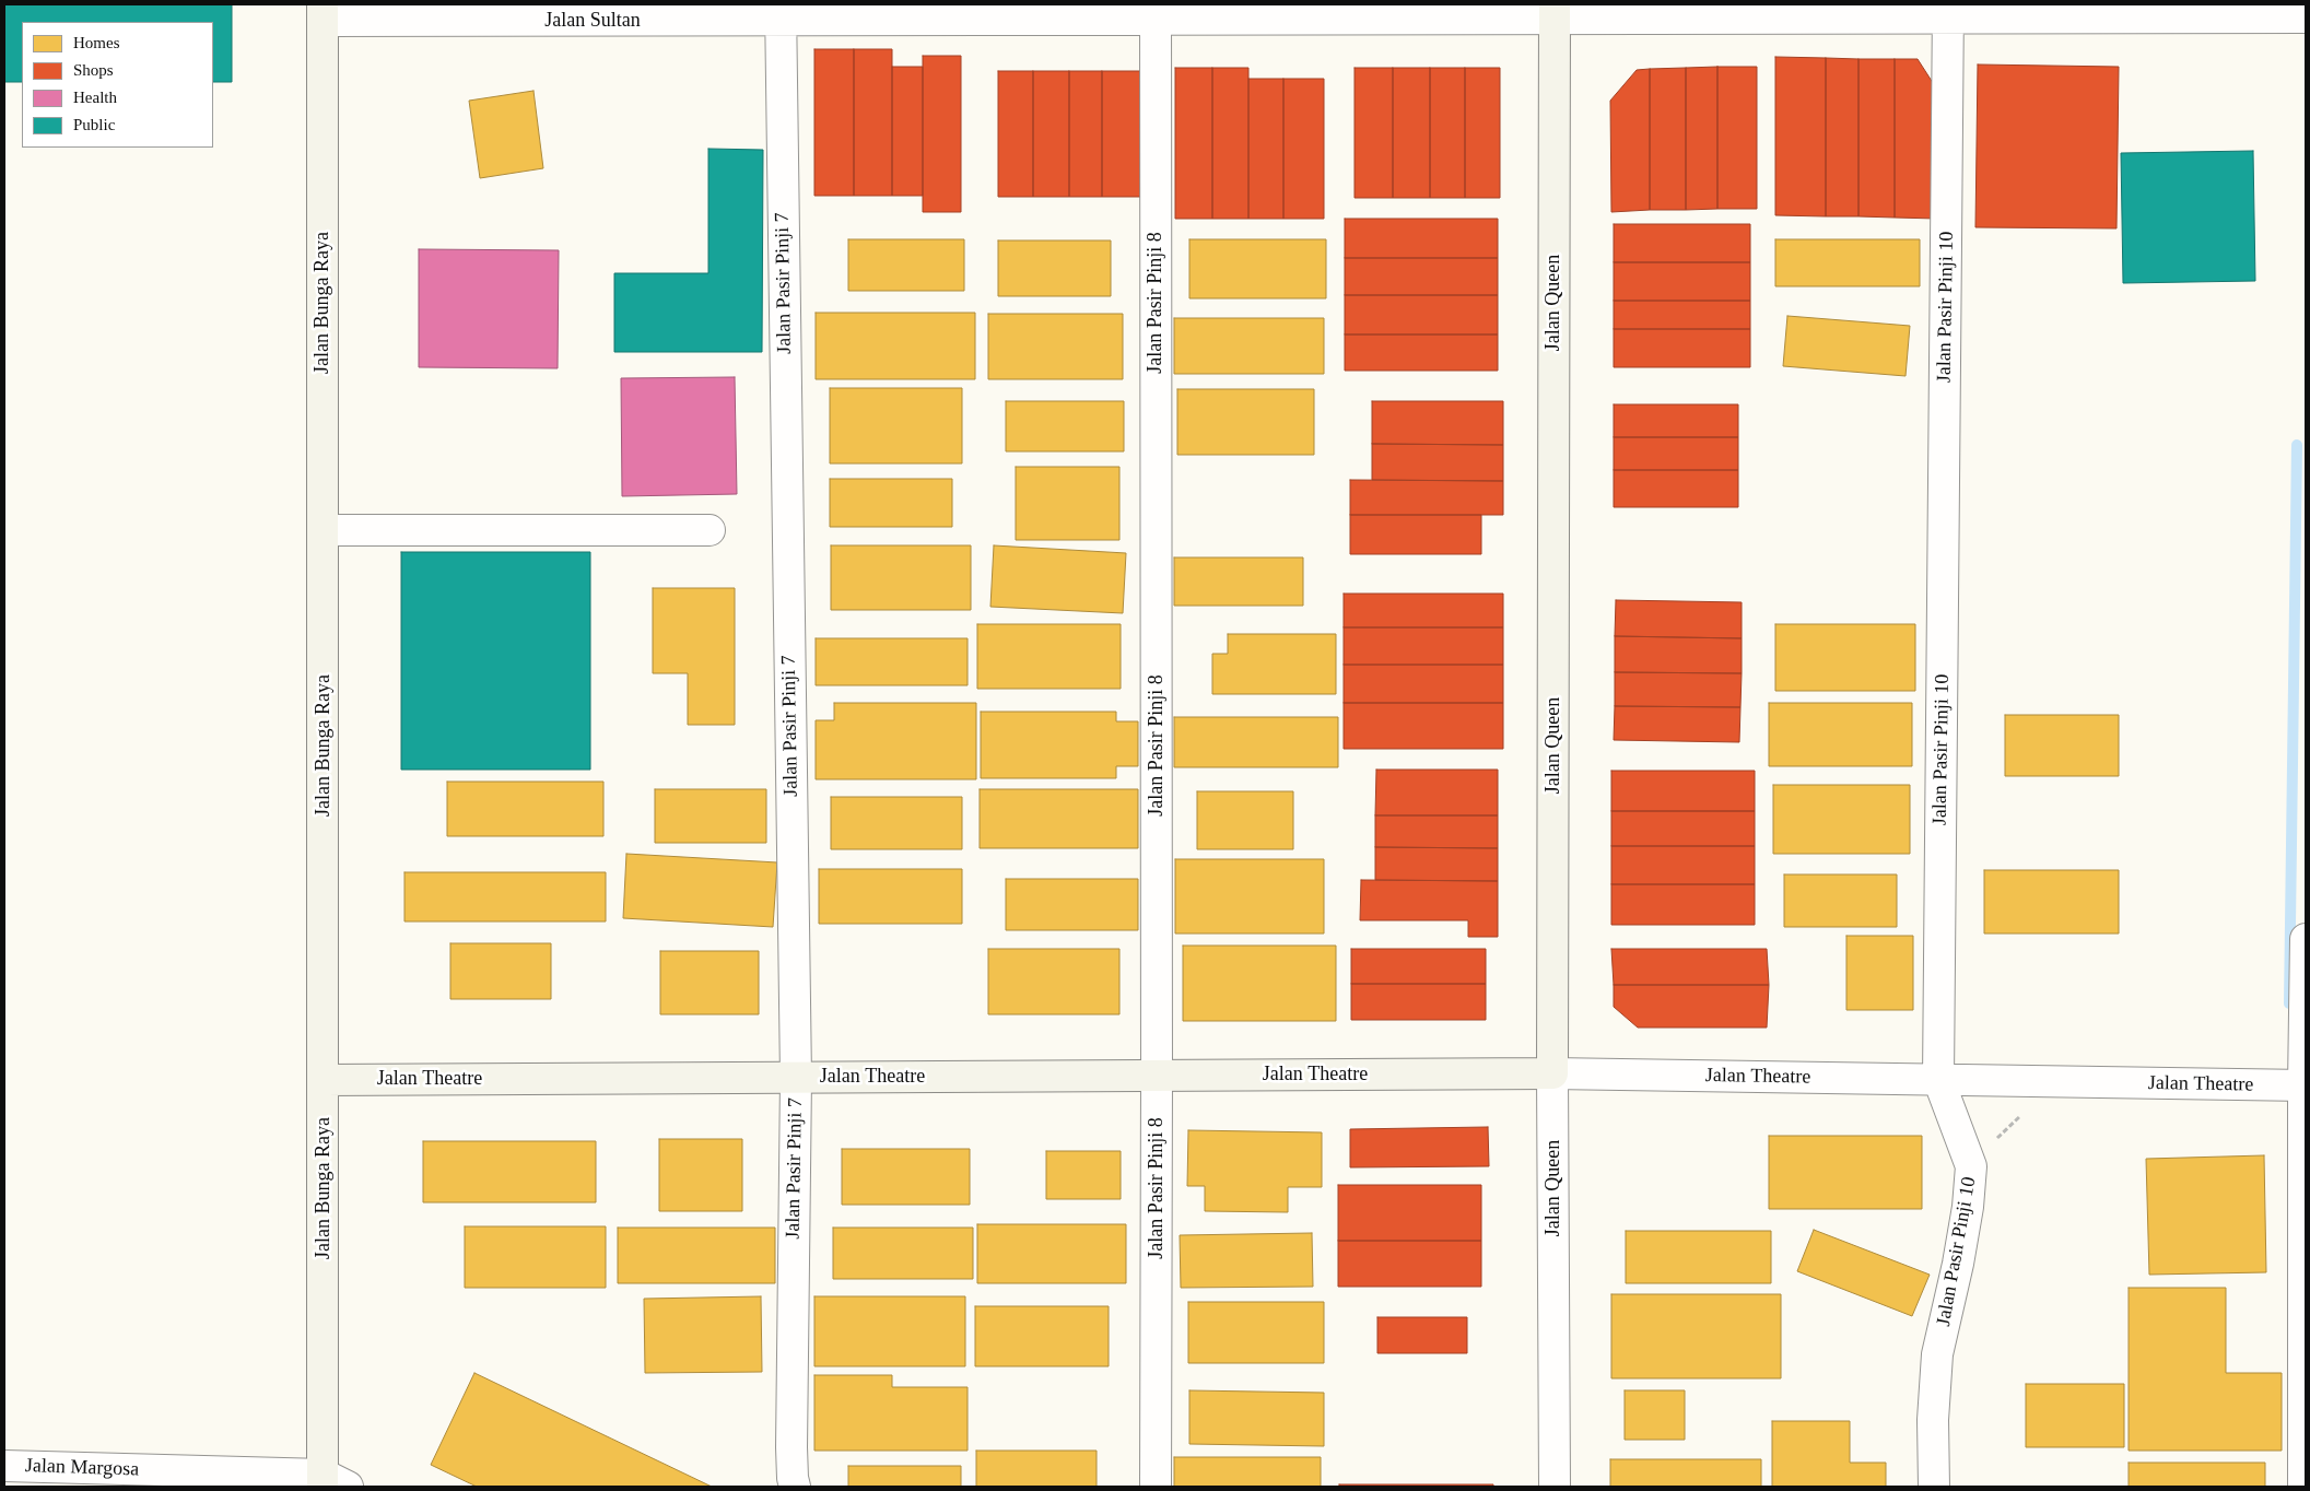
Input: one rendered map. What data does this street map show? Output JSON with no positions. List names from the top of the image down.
{
  "streets": {
    "main road": ["Jalan Bunga Raya", "Jalan Queen", "Jalan Theatre"],
    "street": [
      "Jalan Sultan",
      "Jalan Pasir Pinji 7",
      "Jalan Pasir Pinji 8",
      "Jalan Pasir Pinji 10",
      "Jalan Margosa"
    ]
  },
  "crossings": [
    ["Jalan Sultan", "Jalan Pasir Pinji 7"],
    ["Jalan Sultan", "Jalan Bunga Raya"],
    ["Jalan Sultan", "Jalan Pasir Pinji 8"],
    ["Jalan Sultan", "Jalan Queen"],
    ["Jalan Sultan", "Jalan Pasir Pinji 10"],
    ["Jalan Pasir Pinji 7", "Jalan Theatre"],
    ["Jalan Bunga Raya", "Jalan Theatre"],
    ["Jalan Bunga Raya", "Jalan Margosa"],
    ["Jalan Pasir Pinji 8", "Jalan Theatre"],
    ["Jalan Queen", "Jalan Theatre"],
    ["Jalan Pasir Pinji 10", "Jalan Theatre"]
  ],
  "legend": [
    "Homes",
    "Shops",
    "Health",
    "Public"
  ]
}
